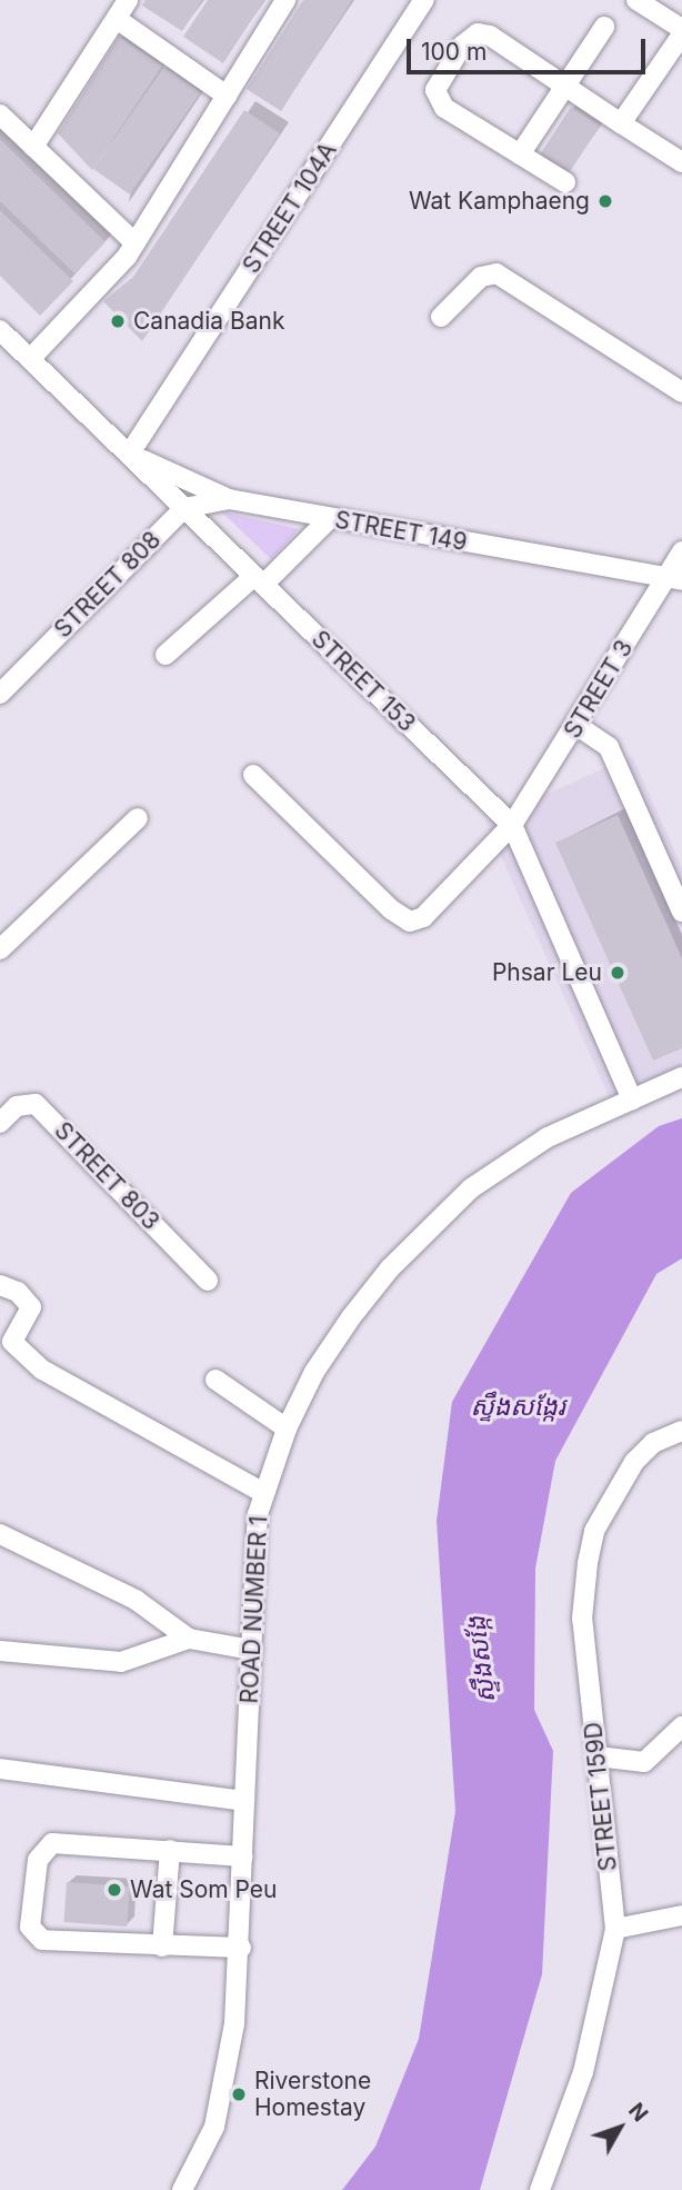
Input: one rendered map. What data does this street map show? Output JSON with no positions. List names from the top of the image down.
{
  "streets": {
    "street": [
      "STREET 104A",
      "STREET 149",
      "STREET 808",
      "STREET 153",
      "STREET 3",
      "STREET 803",
      "ROAD NUMBER 1",
      "STREET 159D"
    ]
  },
  "crossings": [
    ["STREET 104A", "STREET 149"],
    ["STREET 104A", "STREET 153"],
    ["STREET 149", "STREET 153"],
    ["STREET 149", "STREET 3"],
    ["STREET 808", "STREET 153"],
    ["STREET 153", "STREET 3"],
    ["STREET 153", "ROAD NUMBER 1"]
  ],
  "water": ["ស្ទឹងសង្កែរ", "ស្ទឹងសង្កែ"],
  "places": [
    "Wat Kamphaeng",
    "Canadia Bank",
    "Phsar Leu",
    "Wat Som Peu",
    "Riverstone Homestay"
  ],
  "scale_bar": "100 m",
  "north": "top right"
}
